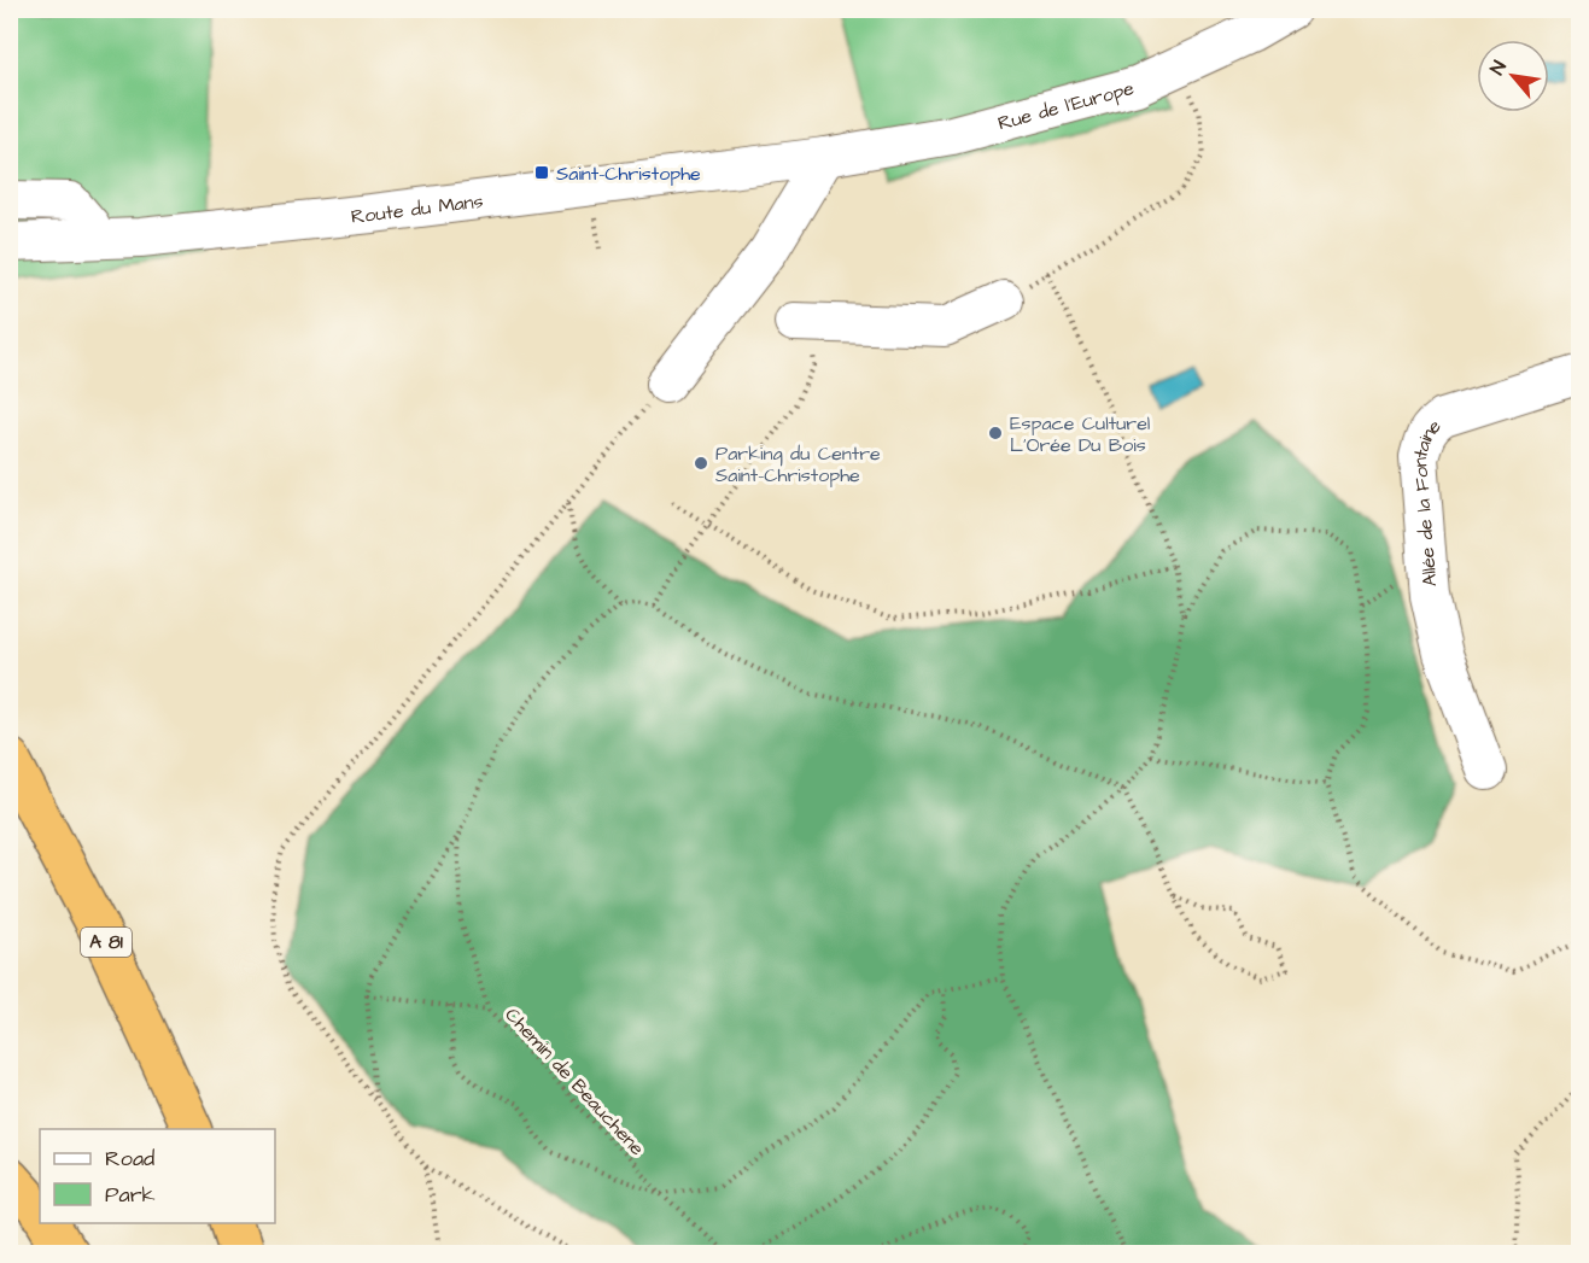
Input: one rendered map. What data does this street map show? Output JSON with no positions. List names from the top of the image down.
{
  "streets": {
    "highway": ["A 81"],
    "street": ["Rue de l'Europe", "Route du Mans", "Allée de la Fontaine"],
    "path": ["Chemin de Beauchene"]
  },
  "crossings": [
    ["Rue de l'Europe", "Route du Mans"]
  ],
  "places": {
    "transit": ["Saint-Christophe"],
    "other": ["Espace Culturel L'Orée Du Bois", "Parking du Centre Saint-Christophe"]
  },
  "legend": ["Road", "Park"],
  "north": "top left"
}
